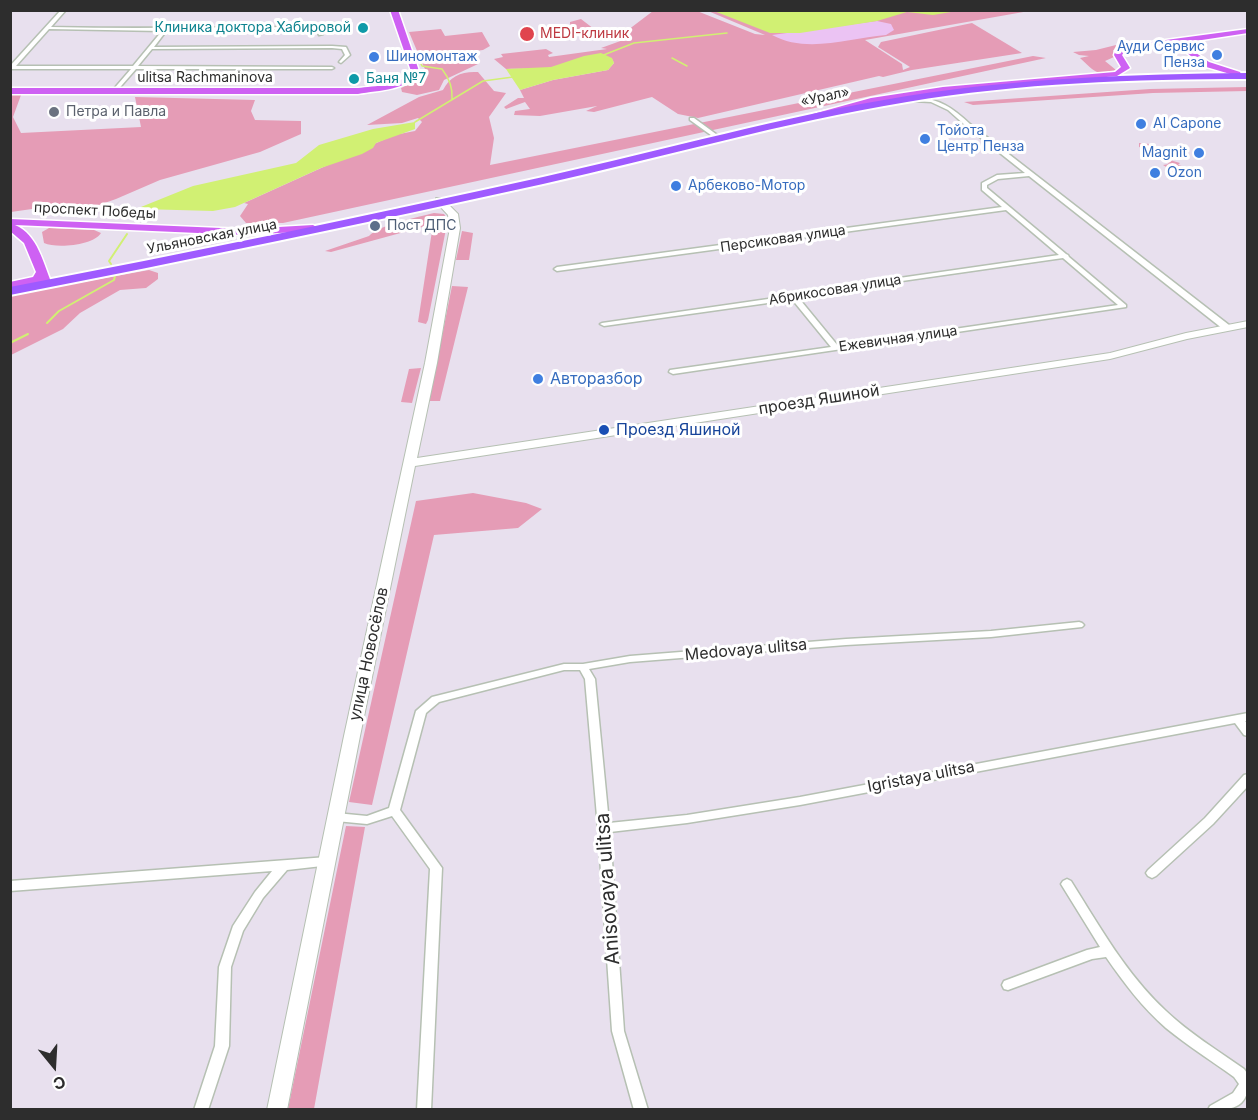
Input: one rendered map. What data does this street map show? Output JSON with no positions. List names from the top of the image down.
{
  "streets": {
    "highway": ["«Урал»", "Ульяновская улица"],
    "main road": ["ulitsa Rachmaninova", "проспект Победы"],
    "street": [
      "Персиковая улица",
      "Абрикосовая улица",
      "Ежевичная улица",
      "проезд Яшиной",
      "Medovaya ulitsa",
      "улица Новосёлов",
      "Igristaya ulitsa",
      "Anisovaya ulitsa"
    ]
  },
  "crossings": [
    ["«Урал»", "Ульяновская улица"],
    ["«Урал»", "улица Новосёлов"],
    ["проспект Победы", "Ульяновская улица"],
    ["Абрикосовая улица", "Ежевичная улица"],
    ["проезд Яшиной", "улица Новосёлов"],
    ["Medovaya ulitsa", "Anisovaya ulitsa"],
    ["Igristaya ulitsa", "Anisovaya ulitsa"]
  ],
  "places": [
    "Клиника доктора Хабировой",
    "MEDI-клиник",
    "Ауди Сервис Пенза",
    "Шиномонтаж",
    "Баня №7",
    "Петра и Павла",
    "Al Capone",
    "Тойота Центр Пенза",
    "Magnit",
    "Ozon",
    "Арбеково-Мотор",
    "Пост ДПС",
    "Авторазбор",
    "Проезд Яшиной"
  ],
  "north": "bottom"
}
